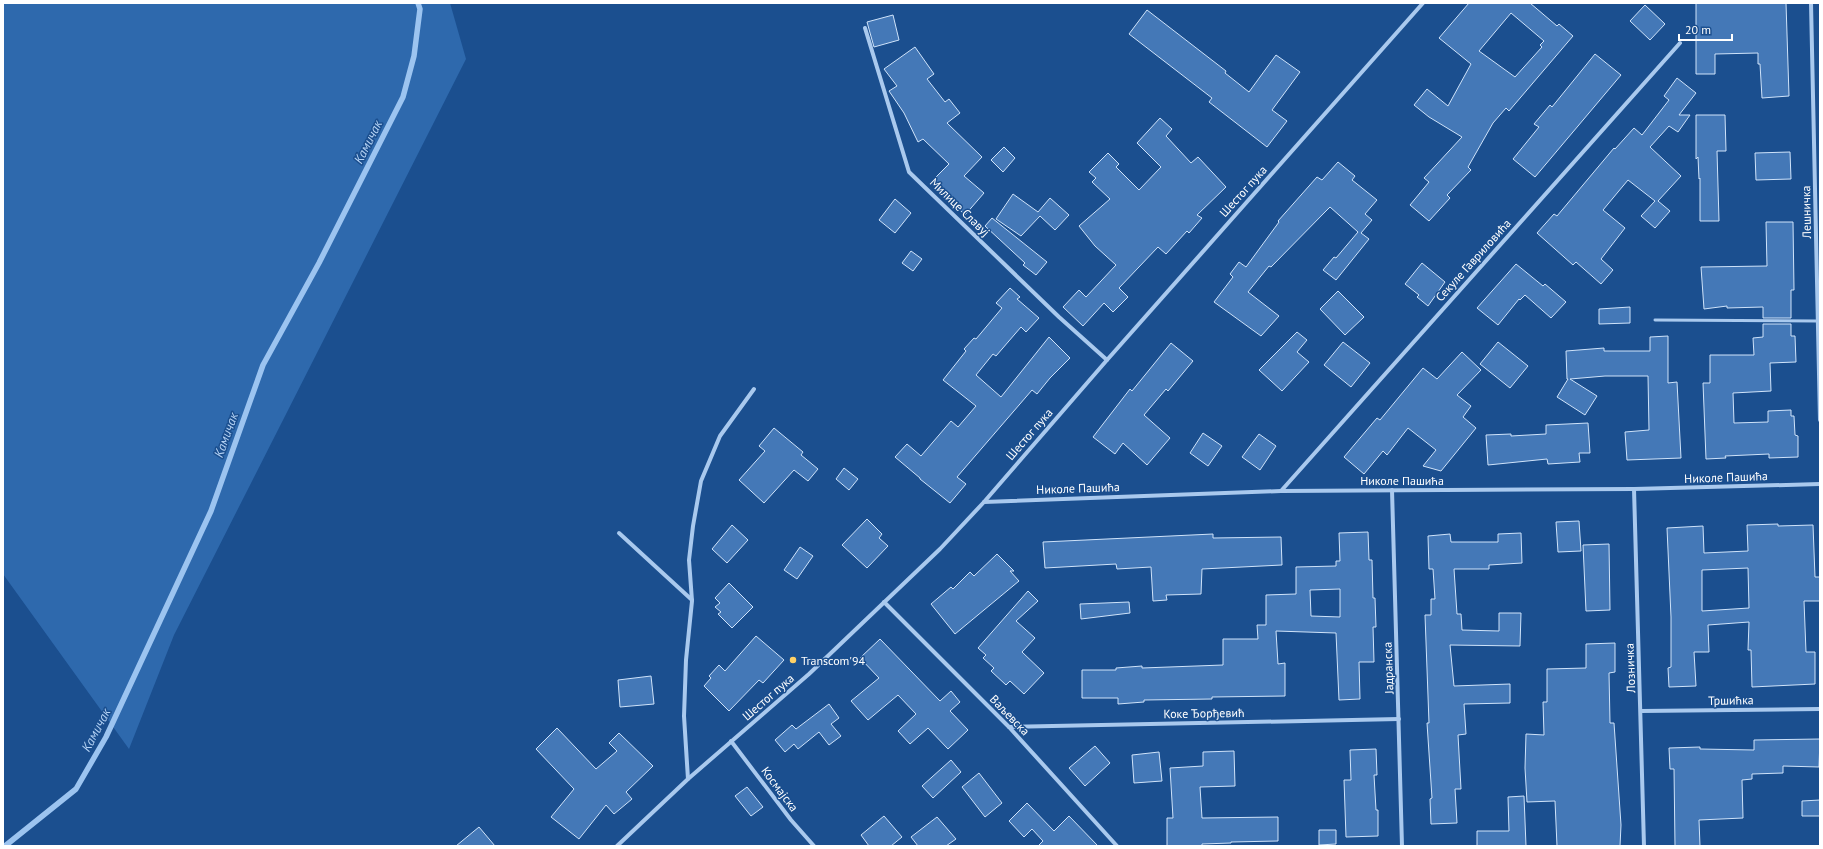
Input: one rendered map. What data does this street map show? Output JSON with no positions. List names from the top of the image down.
{
  "streets": {
    "street": [
      "Шестог пука",
      "Милице Славуј",
      "Лешничка",
      "Секуле Гавриловића",
      "Николе Пашића",
      "Јадранска",
      "Лозничка",
      "Тршићка",
      "Коке Ђорђевић",
      "Ваљевска",
      "Космајска"
    ]
  },
  "crossings": [
    ["Шестог пука", "Милице Славуј"],
    ["Шестог пука", "Николе Пашића"],
    ["Шестог пука", "Ваљевска"],
    ["Шестог пука", "Космајска"],
    ["Секуле Гавриловића", "Николе Пашића"],
    ["Николе Пашића", "Јадранска"],
    ["Николе Пашића", "Лозничка"],
    ["Јадранска", "Коке Ђорђевић"],
    ["Лозничка", "Тршићка"],
    ["Коке Ђорђевић", "Ваљевска"]
  ],
  "water": ["Камичак"],
  "places": ["Transcom'94"],
  "scale_bar": "20 m"
}
